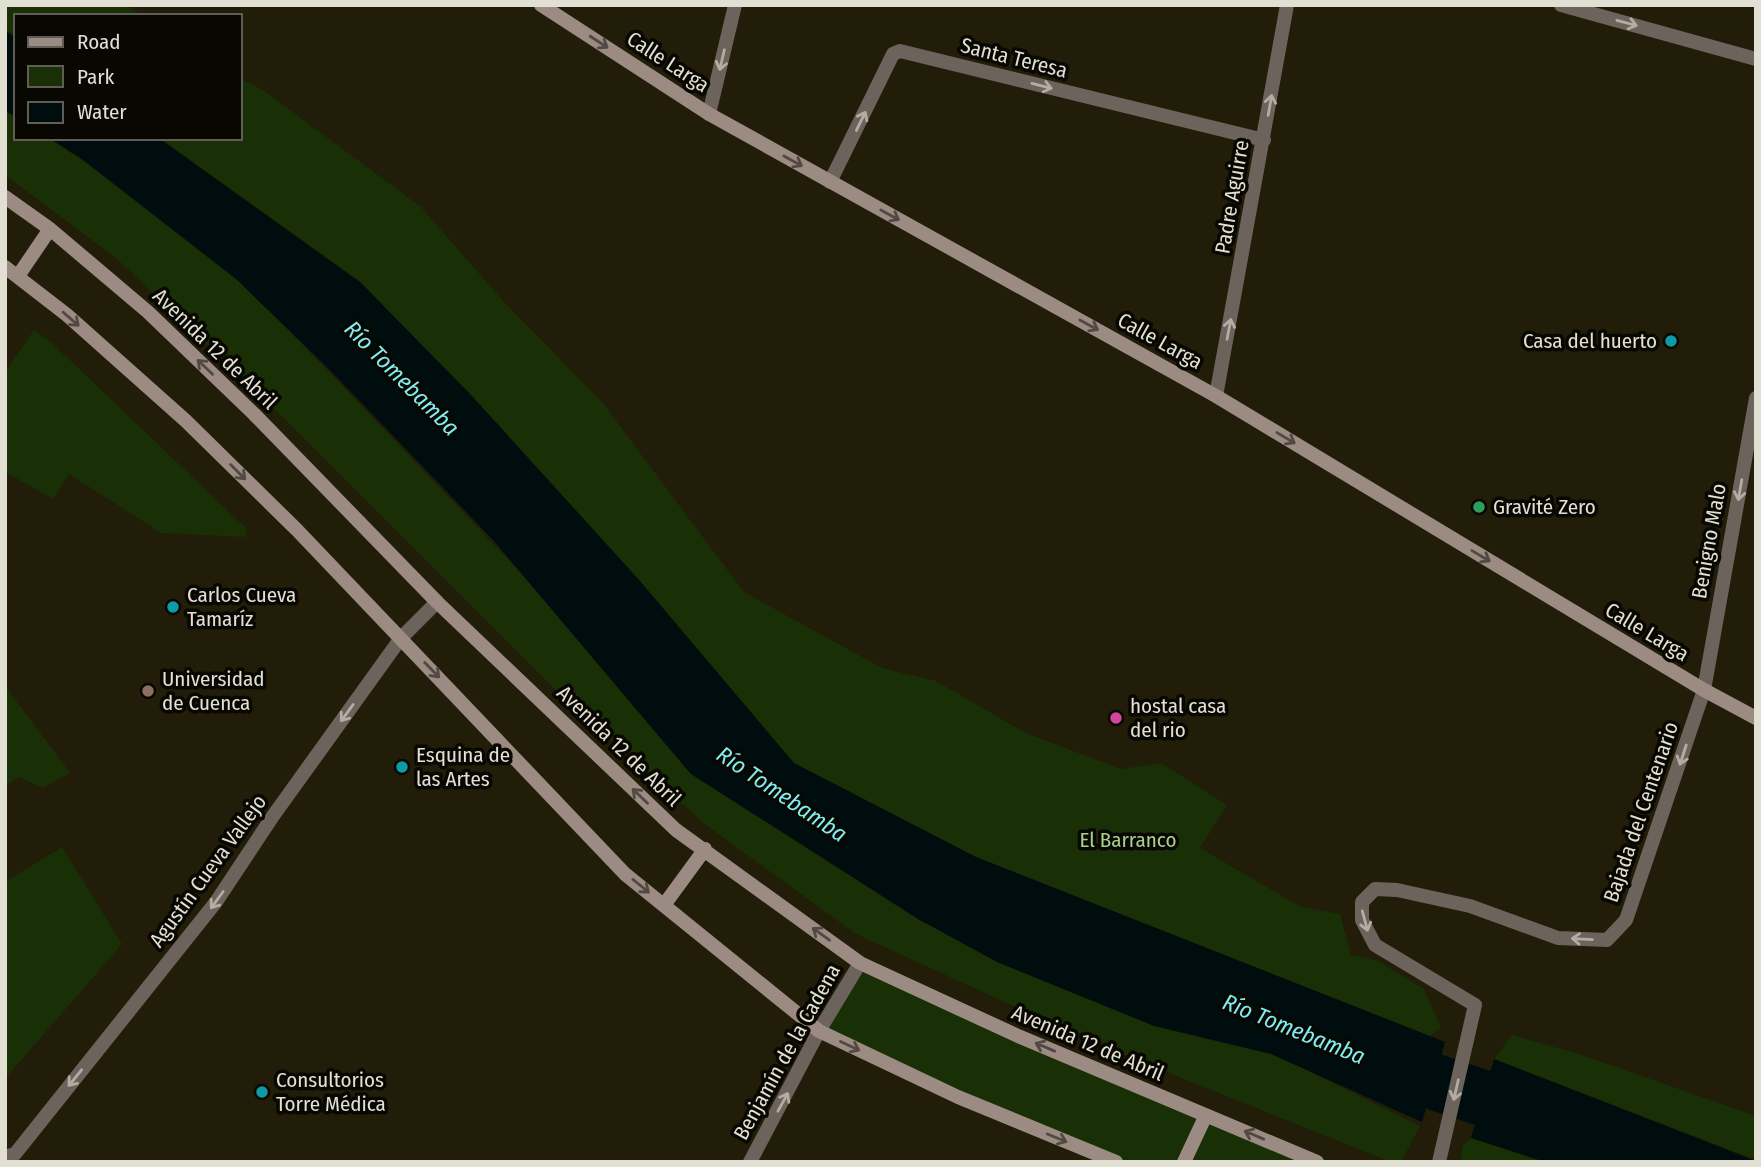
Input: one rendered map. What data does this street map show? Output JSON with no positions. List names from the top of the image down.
{
  "streets": {
    "main road": ["Calle Larga", "Avenida 12 de Abril"],
    "street": [
      "Santa Teresa",
      "Padre Aguirre",
      "Benigno Malo",
      "Bajada del Centenario",
      "Agustín Cueva Vallejo",
      "Benjamín de la Cadena"
    ]
  },
  "crossings": [
    ["Santa Teresa", "Calle Larga"],
    ["Santa Teresa", "Padre Aguirre"],
    ["Calle Larga", "Padre Aguirre"],
    ["Calle Larga", "Benigno Malo"],
    ["Calle Larga", "Bajada del Centenario"],
    ["Avenida 12 de Abril", "Agustín Cueva Vallejo"],
    ["Avenida 12 de Abril", "Benjamín de la Cadena"],
    ["Benigno Malo", "Bajada del Centenario"]
  ],
  "one_way": [
    "Santa Teresa",
    "Calle Larga",
    "Padre Aguirre",
    "Benigno Malo",
    "Agustín Cueva Vallejo",
    "Benjamín de la Cadena"
  ],
  "water": ["Río Tomebamba"],
  "parks": ["El Barranco"],
  "places": [
    "Casa del huerto",
    "Gravité Zero",
    "Carlos Cueva Tamaríz",
    "Universidad de Cuenca",
    "hostal casa del rio",
    "Esquina de las Artes",
    "Consultorios Torre Médica"
  ],
  "legend": ["Road", "Park", "Water"]
}
